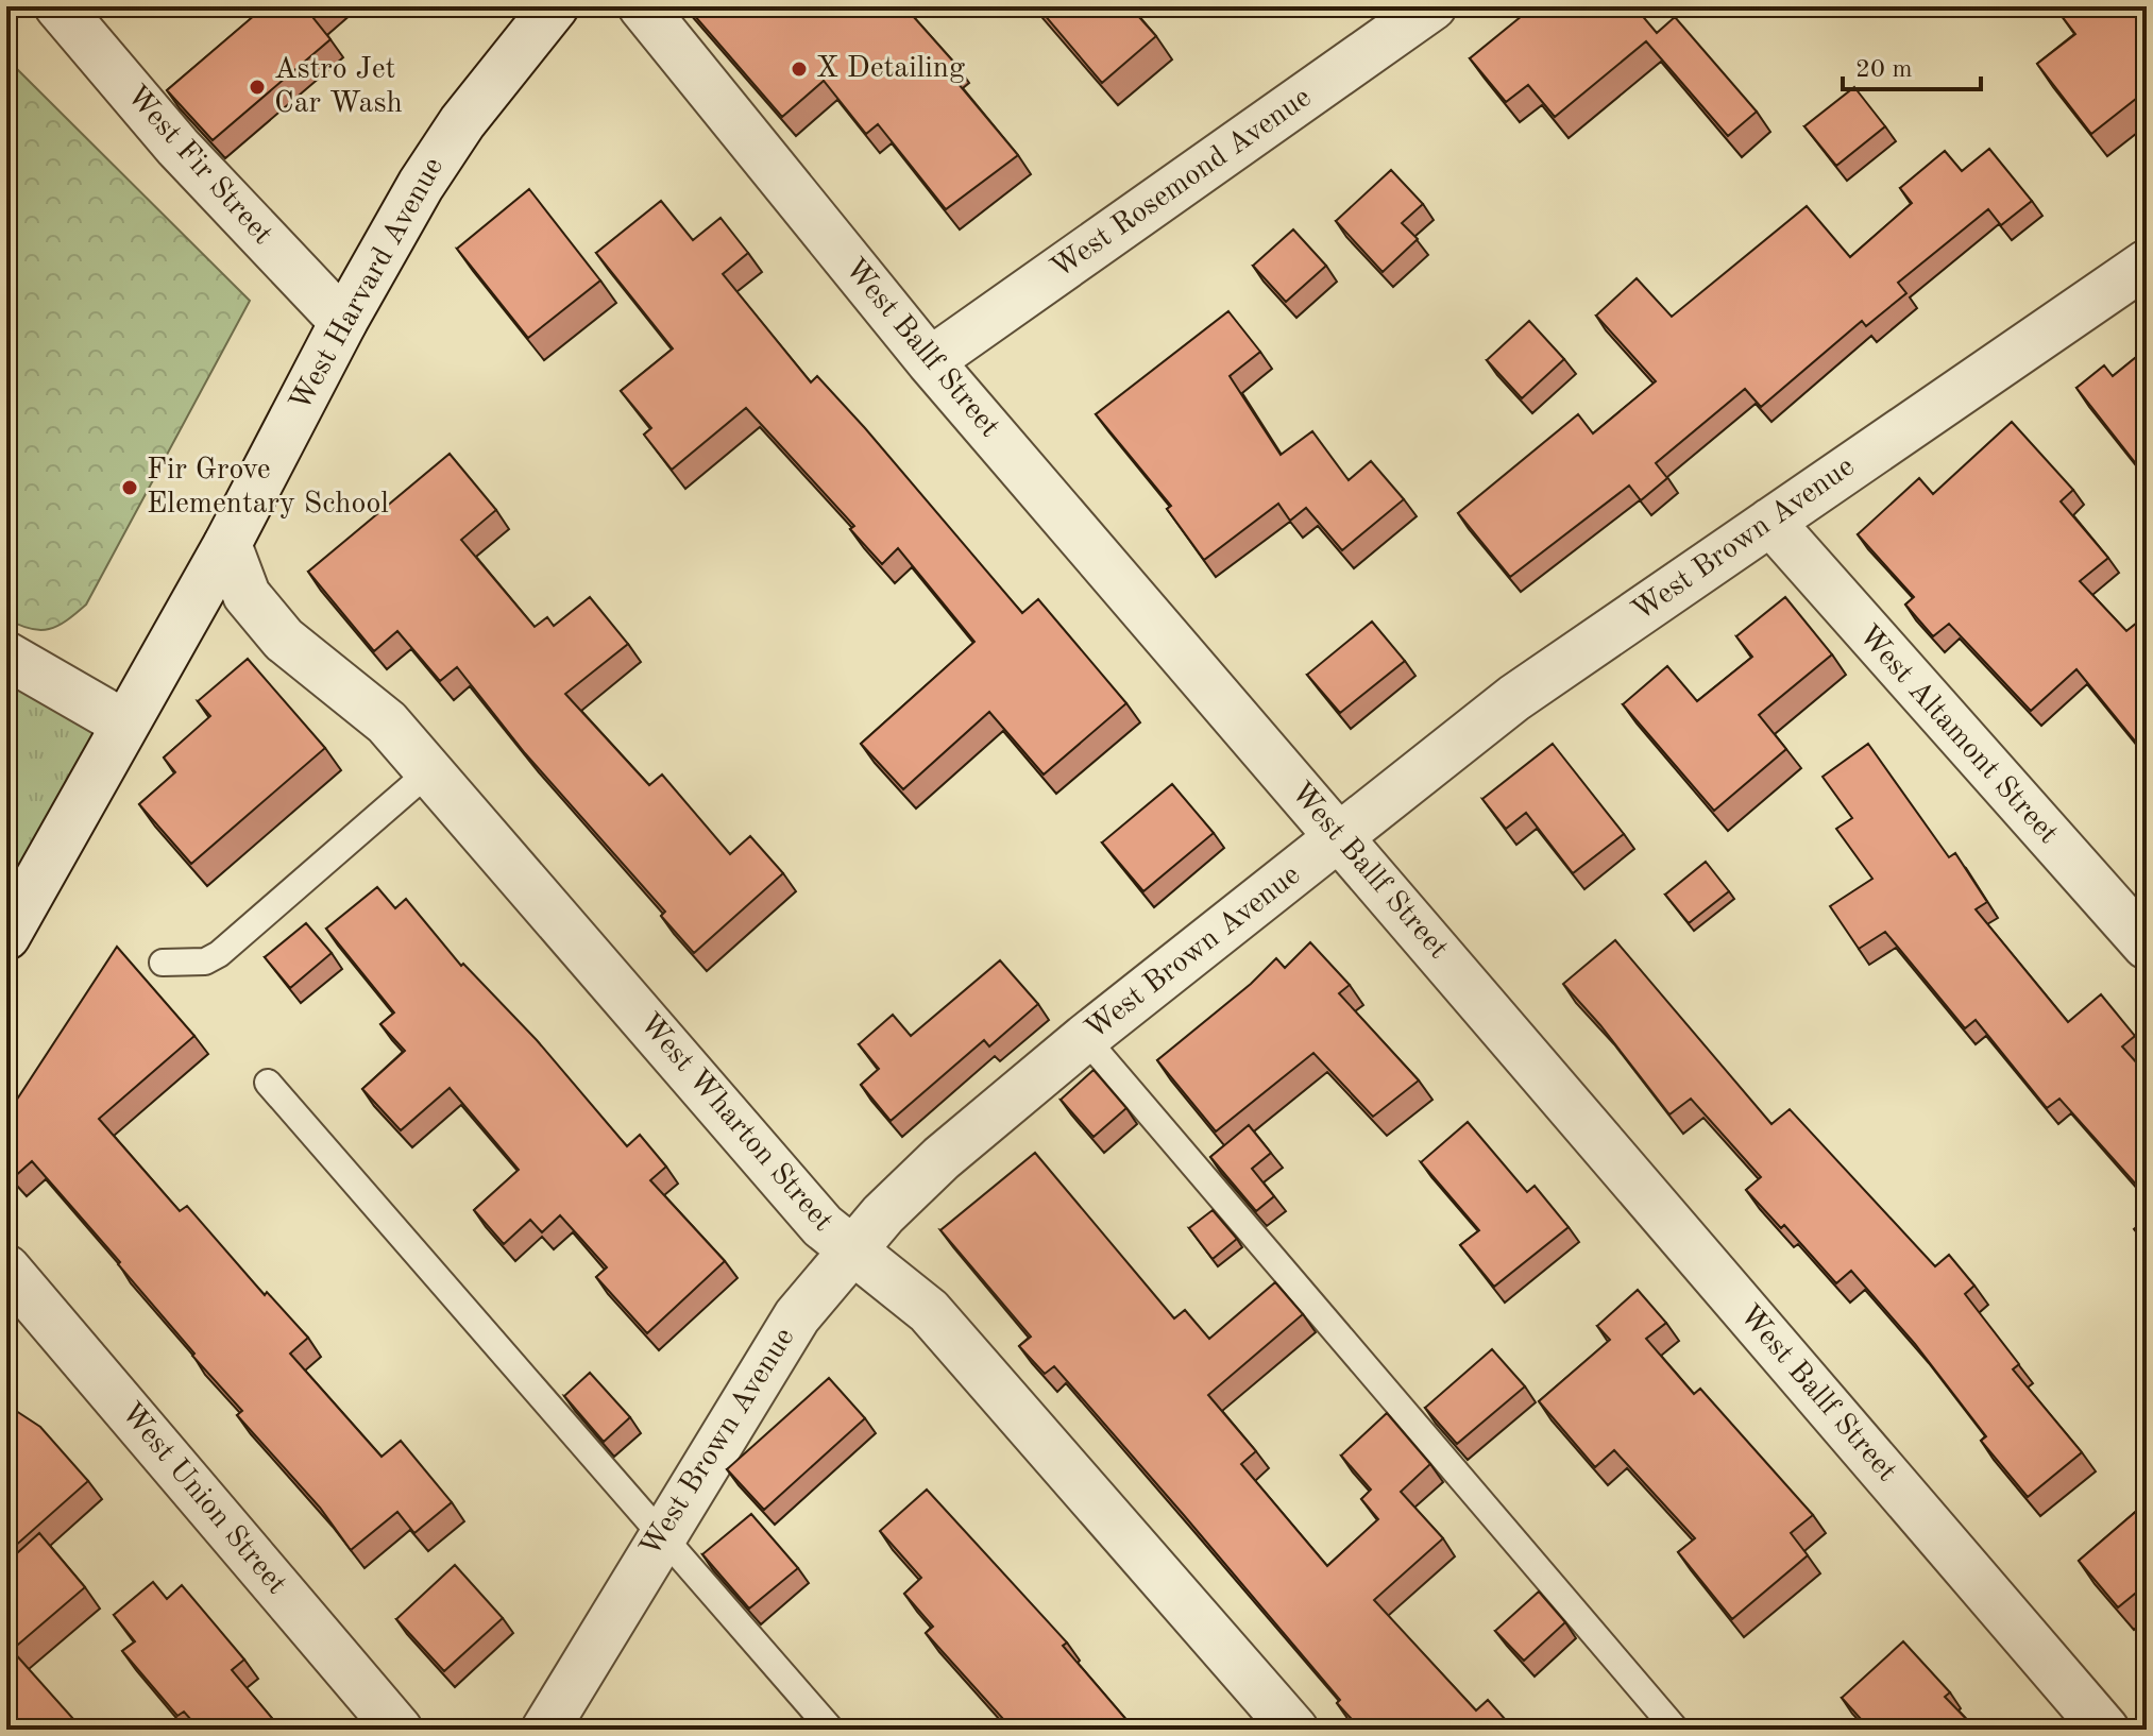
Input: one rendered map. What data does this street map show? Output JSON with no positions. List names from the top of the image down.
{
  "streets": {
    "street": [
      "West Fir Street",
      "West Rosemond Avenue",
      "West Harvard Avenue",
      "West Ballf Street",
      "West Brown Avenue",
      "West Altamont Street",
      "West Wharton Street",
      "West Union Street"
    ]
  },
  "crossings": [
    ["West Fir Street", "West Harvard Avenue"],
    ["West Rosemond Avenue", "West Ballf Street"],
    ["West Harvard Avenue", "West Wharton Street"],
    ["West Ballf Street", "West Brown Avenue"],
    ["West Brown Avenue", "West Altamont Street"],
    ["West Brown Avenue", "West Wharton Street"]
  ],
  "places": ["X Detailing", "Astro Jet Car Wash", "Fir Grove Elementary School"],
  "scale_bar": "20 m"
}
